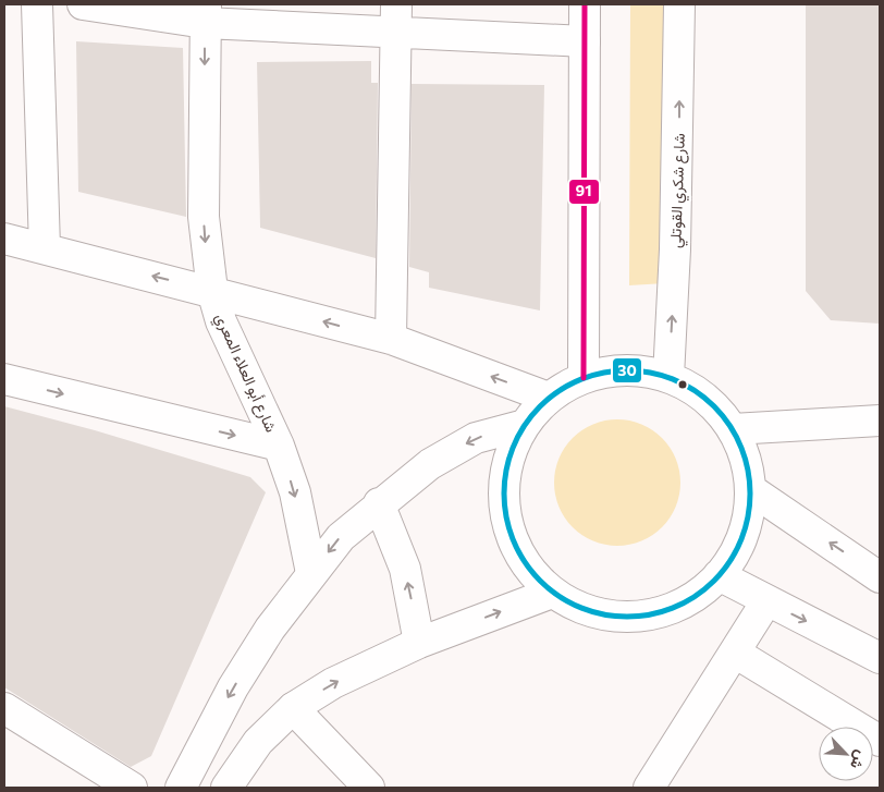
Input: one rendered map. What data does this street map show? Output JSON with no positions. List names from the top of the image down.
{
  "streets": {
    "street": ["شارع شكري القوتلي", "شارع أبو العلاء المعري"]
  },
  "lines": ["transit line 91", "transit line 30"],
  "north": "bottom right"
}
